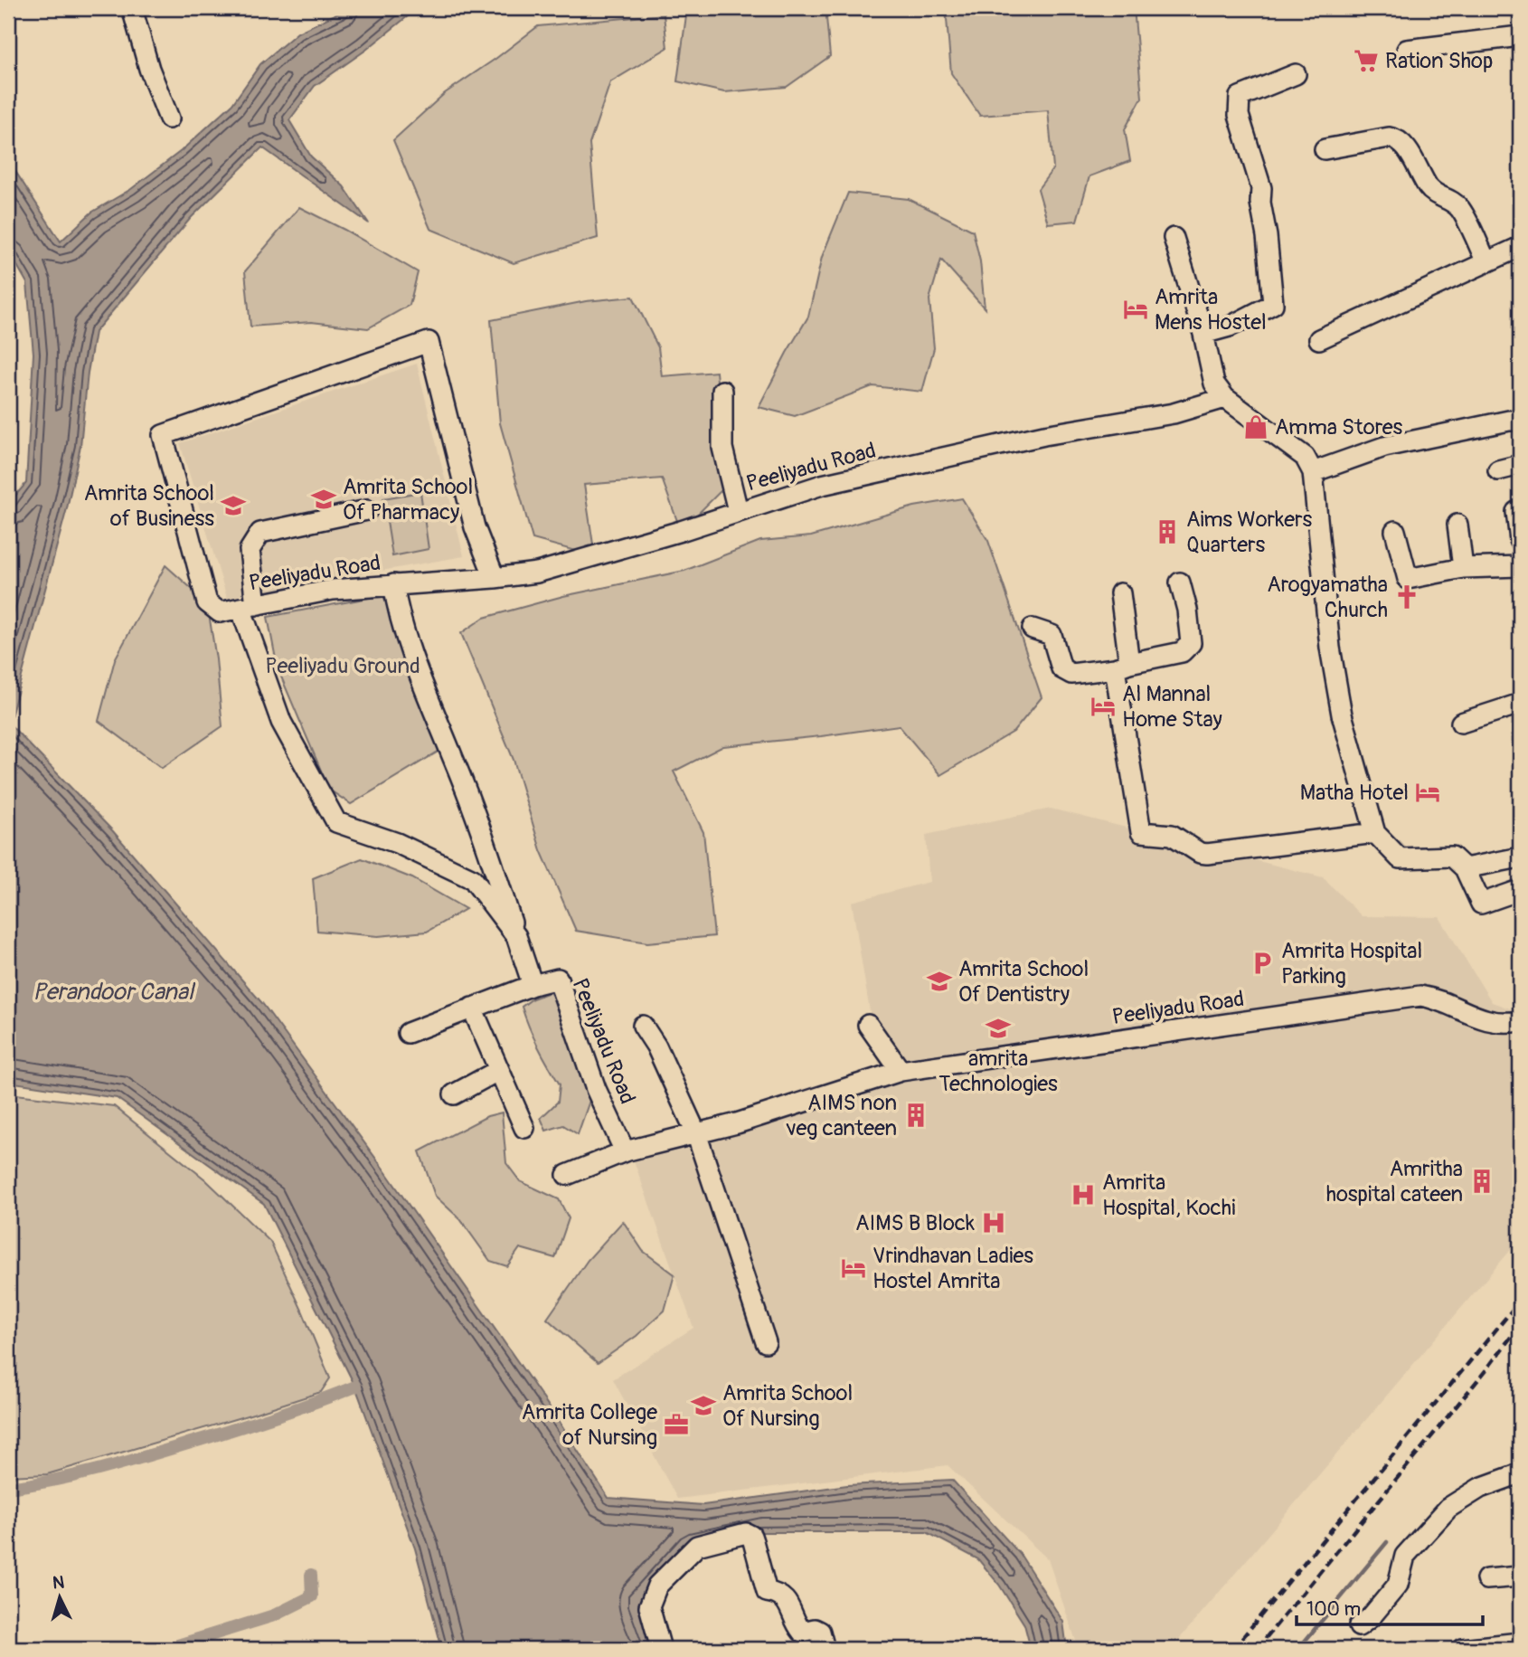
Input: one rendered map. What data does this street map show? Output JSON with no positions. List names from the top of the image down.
{
  "streets": {
    "street": ["Peeliyadu Road"]
  },
  "water": ["Perandoor Canal"],
  "parks": ["Peeliyadu Ground"],
  "places": {
    "supermarket": ["Ration Shop"],
    "hotel": [
      "Amrita Mens Hostel",
      "Al Mannal Home Stay",
      "Matha Hotel",
      "Vrindhavan Ladies Hostel Amrita"
    ],
    "shop": ["Amma Stores"],
    "school or university": [
      "Amrita School Of Pharmacy",
      "Amrita School of Business",
      "Amrita School Of Dentistry",
      "amrita Technologies",
      "Amrita School Of Nursing"
    ],
    "building": ["Aims Workers Quarters", "AIMS non veg canteen", "Amritha hospital cateen"],
    "church": ["Arogyamatha Church"],
    "parking": ["Amrita Hospital Parking"],
    "hospital": ["Amrita Hospital, Kochi", "AIMS B Block"],
    "office": ["Amrita College of Nursing"]
  },
  "scale_bar": "100 m",
  "north": "top"
}
